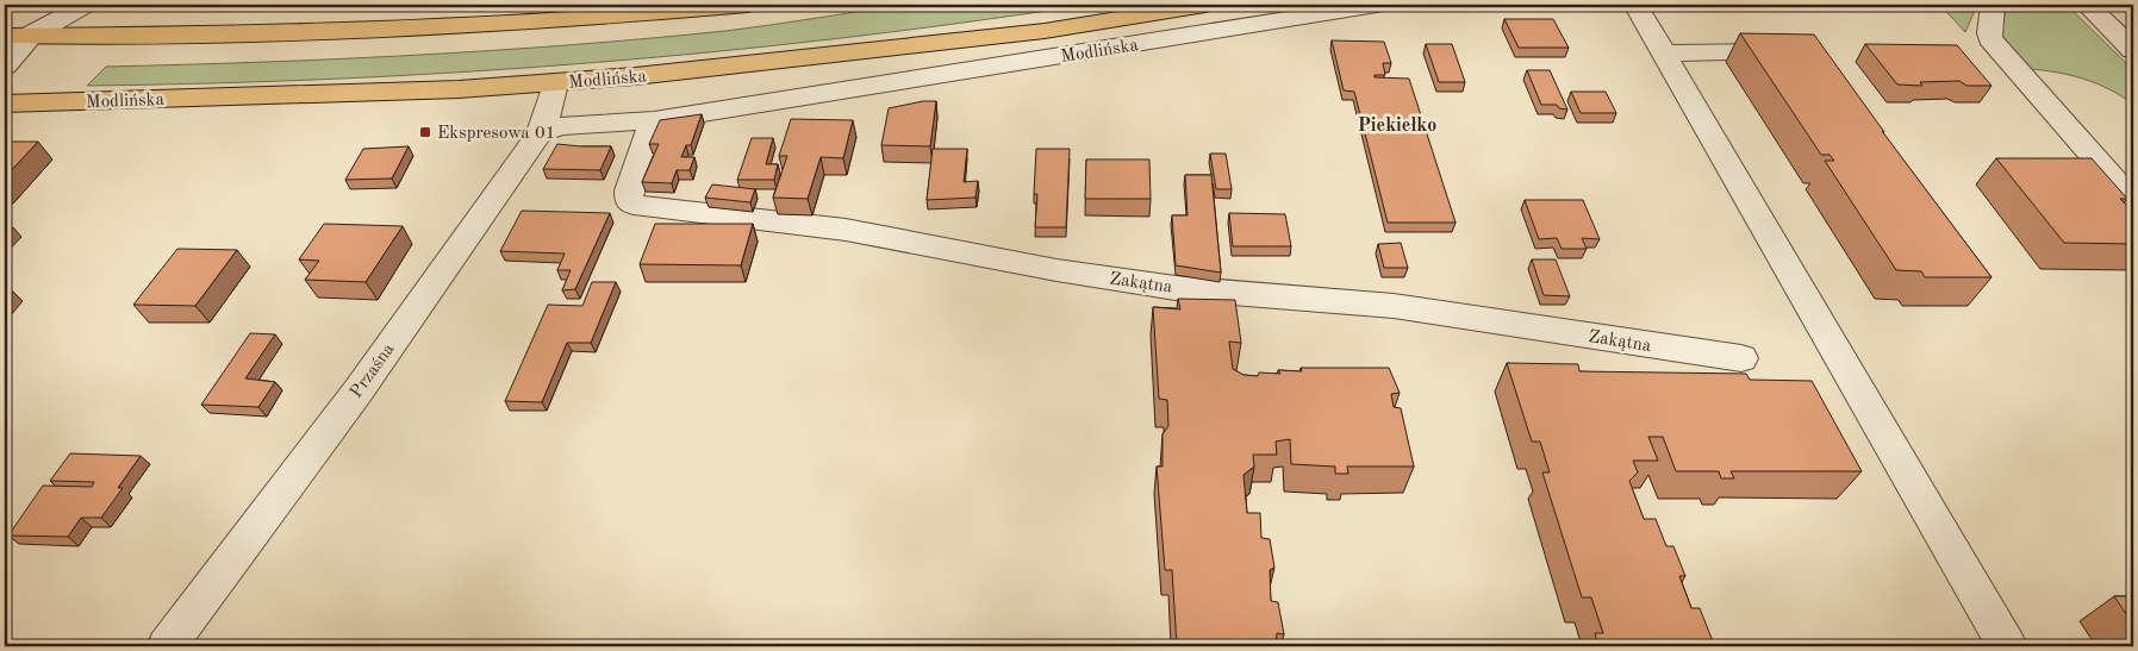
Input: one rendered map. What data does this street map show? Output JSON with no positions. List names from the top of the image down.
{
  "streets": {
    "main road": ["Modlińska"],
    "street": ["Zakątna", "Przaśna"]
  },
  "crossings": [
    ["Modlińska", "Zakątna"],
    ["Modlińska", "Przaśna"]
  ],
  "districts": ["Piekiełko"],
  "places": {
    "transit": ["Ekspresowa 01"]
  }
}
